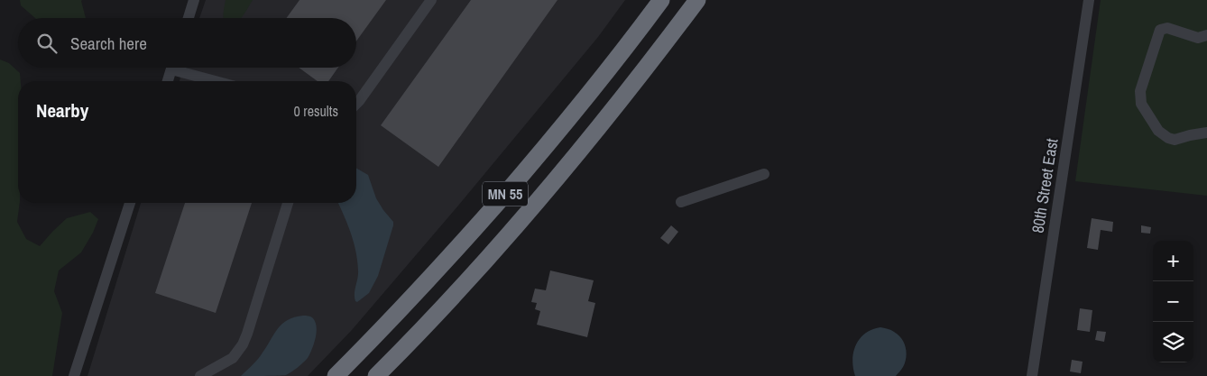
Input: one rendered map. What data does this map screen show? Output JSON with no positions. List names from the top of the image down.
{
  "streets": {
    "highway": ["MN 55"],
    "street": ["80th Street East"]
  },
  "page": {
    "search": "Search here",
    "heading": ["Nearby", "0 results"],
    "map_buttons": ["+", "−"]
  }
}
